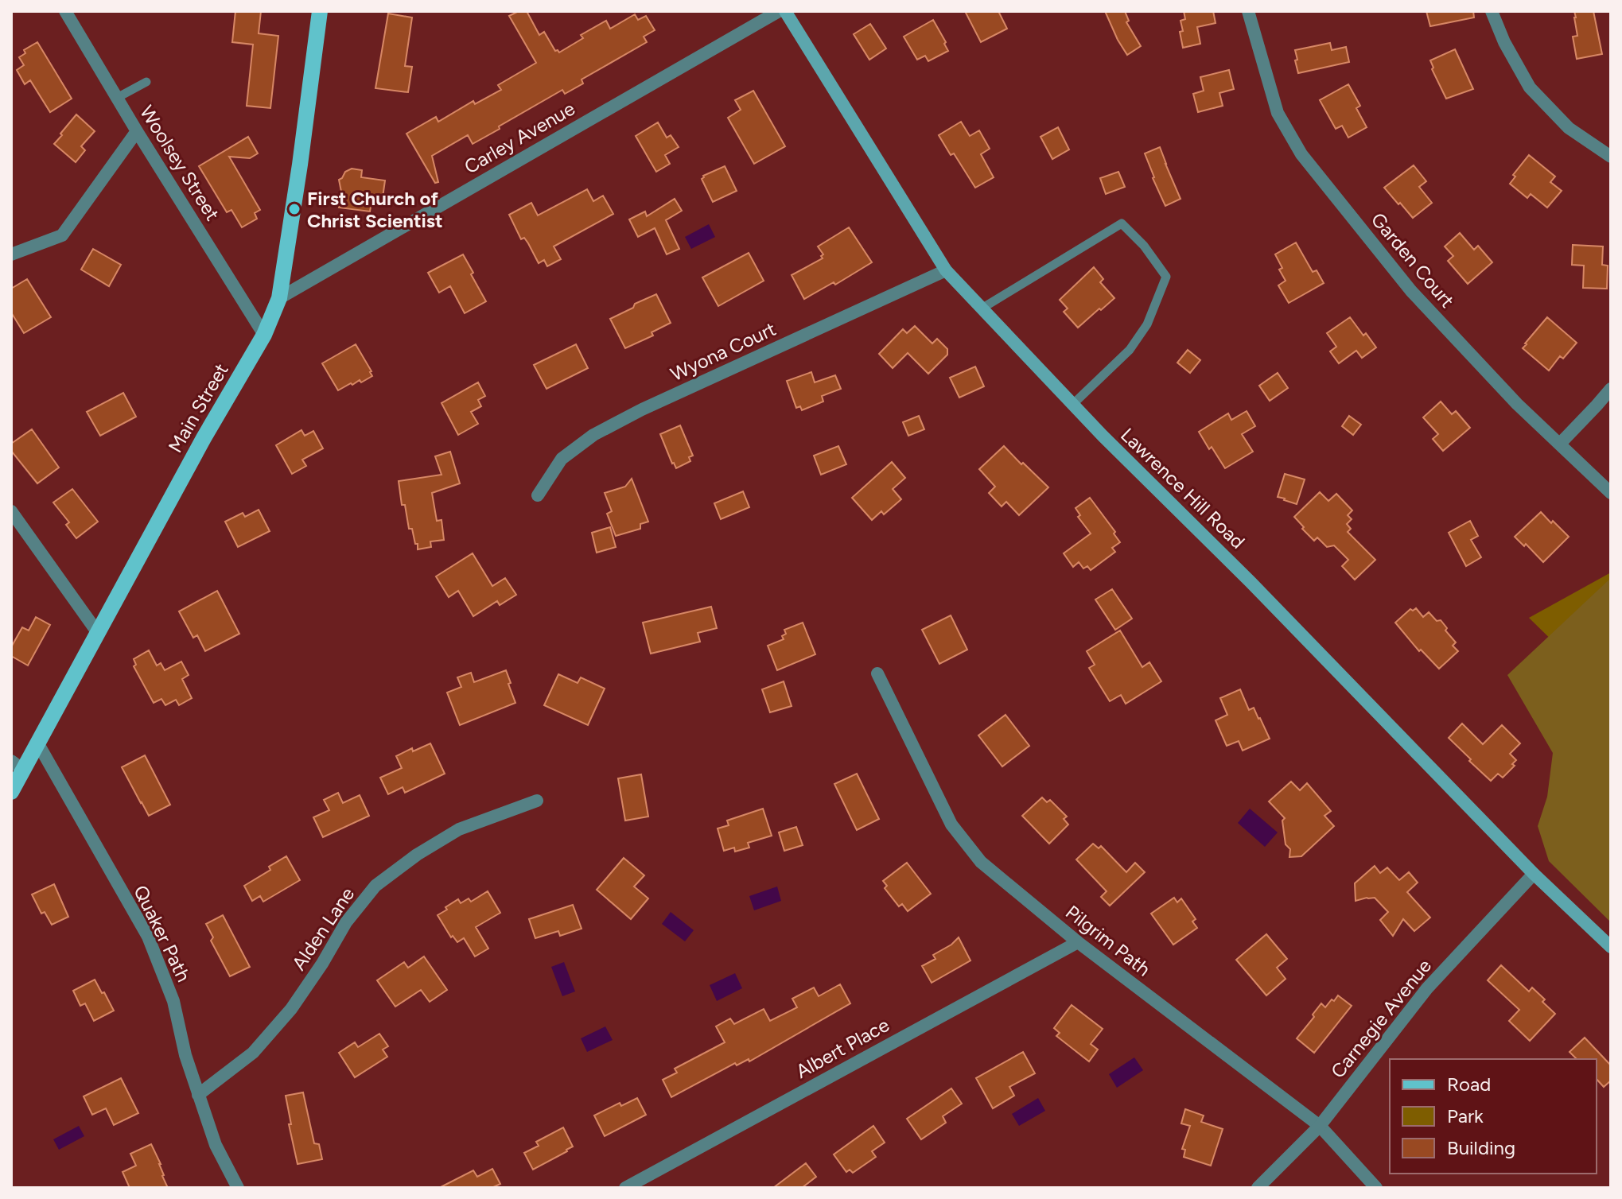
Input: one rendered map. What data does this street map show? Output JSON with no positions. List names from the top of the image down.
{
  "streets": {
    "main road": ["Main Street", "Lawrence Hill Road"],
    "street": [
      "Carley Avenue",
      "Woolsey Street",
      "Garden Court",
      "Wyona Court",
      "Alden Lane",
      "Quaker Path",
      "Pilgrim Path",
      "Carnegie Avenue",
      "Albert Place"
    ]
  },
  "crossings": [
    ["Carley Avenue", "Main Street"],
    ["Woolsey Street", "Main Street"],
    ["Wyona Court", "Lawrence Hill Road"],
    ["Main Street", "Quaker Path"],
    ["Lawrence Hill Road", "Carnegie Avenue"],
    ["Alden Lane", "Quaker Path"],
    ["Pilgrim Path", "Carnegie Avenue"],
    ["Pilgrim Path", "Albert Place"]
  ],
  "places": ["First Church of Christ Scientist"],
  "legend": ["Road", "Park", "Building"]
}
